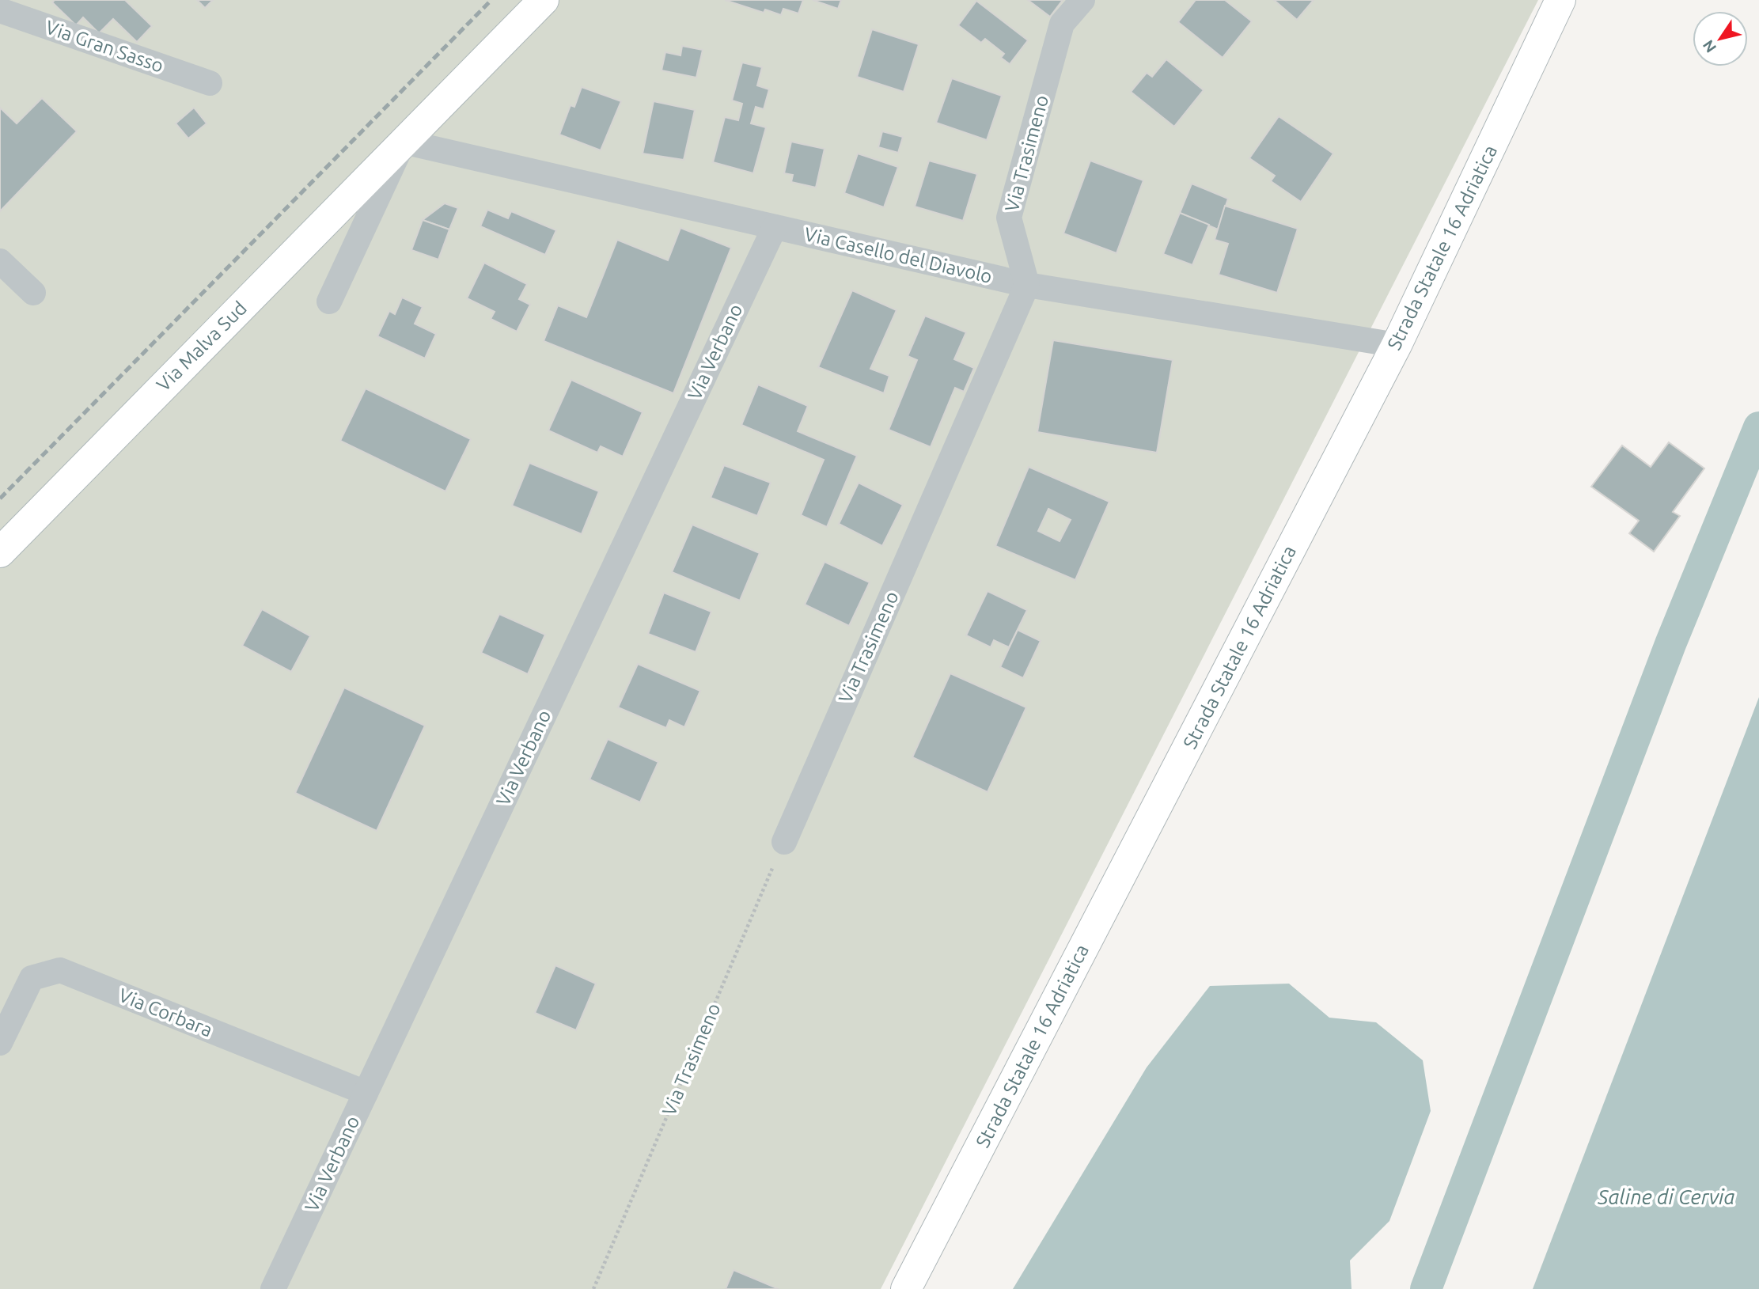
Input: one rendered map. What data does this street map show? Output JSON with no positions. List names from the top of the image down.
{
  "streets": {
    "main road": ["Strada Statale 16 Adriatica", "Via Malva Sud"],
    "street": [
      "Via Gran Sasso",
      "Via Trasimeno",
      "Via Casello del Diavolo",
      "Via Verbano",
      "Via Corbara"
    ]
  },
  "crossings": [
    ["Via Trasimeno", "Via Casello del Diavolo"],
    ["Strada Statale 16 Adriatica", "Via Casello del Diavolo"],
    ["Via Casello del Diavolo", "Via Malva Sud"],
    ["Via Casello del Diavolo", "Via Verbano"],
    ["Via Verbano", "Via Corbara"]
  ],
  "water": ["Saline di Cervia"],
  "north": "bottom left"
}
